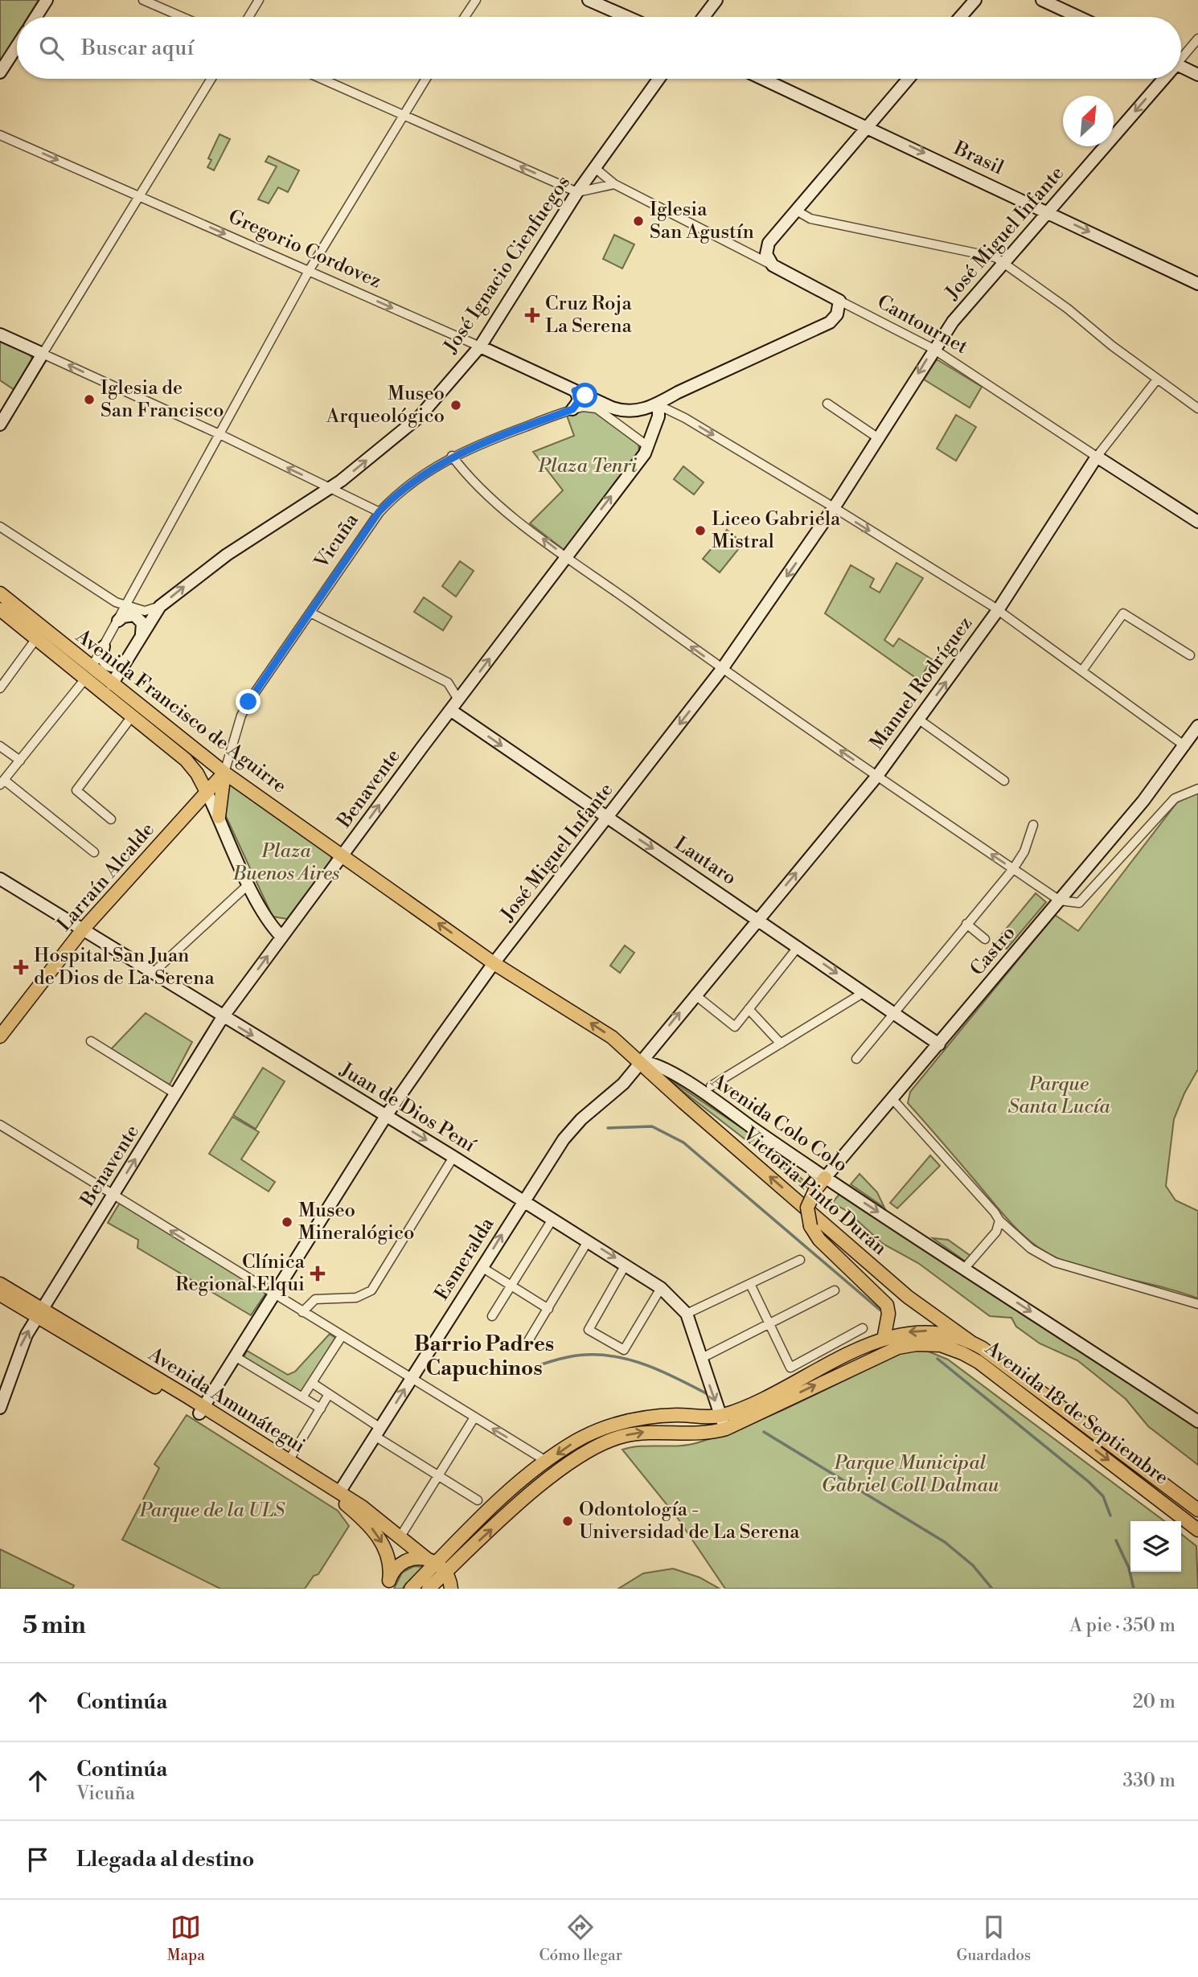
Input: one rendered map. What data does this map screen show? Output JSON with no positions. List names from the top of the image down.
{
  "streets": {
    "main road": [
      "Avenida Francisco de Aguirre",
      "Larraín Alcalde",
      "Avenida Colo Colo",
      "Victoria Pinto Durán",
      "Avenida Amunátegui",
      "Avenida 18 de Septiembre"
    ],
    "street": [
      "Brasil",
      "José Miguel Infante",
      "Gregorio Cordovez",
      "José Ignacio Cienfuegos",
      "Cantournet",
      "Vicuña",
      "Manuel Rodríguez",
      "Benavente",
      "Lautaro",
      "Castro",
      "Juan de Dios Pení",
      "Esmeralda"
    ]
  },
  "crossings": [
    ["Brasil", "José Miguel Infante"],
    ["José Miguel Infante", "Cantournet"],
    ["José Miguel Infante", "Lautaro"],
    ["José Miguel Infante", "Juan de Dios Pení"],
    ["José Miguel Infante", "Avenida Colo Colo"],
    ["José Miguel Infante", "Avenida Amunátegui"],
    ["Gregorio Cordovez", "José Ignacio Cienfuegos"],
    ["Gregorio Cordovez", "Benavente"],
    ["José Ignacio Cienfuegos", "Cantournet"],
    ["José Ignacio Cienfuegos", "Avenida Francisco de Aguirre"],
    ["Cantournet", "Manuel Rodríguez"],
    ["Vicuña", "Avenida Francisco de Aguirre"],
    ["Vicuña", "Benavente"],
    ["Vicuña", "Larraín Alcalde"],
    ["Manuel Rodríguez", "Lautaro"],
    ["Manuel Rodríguez", "Avenida Colo Colo"],
    ["Manuel Rodríguez", "Victoria Pinto Durán"],
    ["Manuel Rodríguez", "Esmeralda"],
    ["Avenida Francisco de Aguirre", "Benavente"],
    ["Avenida Francisco de Aguirre", "Larraín Alcalde"],
    ["Avenida Francisco de Aguirre", "Avenida Colo Colo"],
    ["Benavente", "Lautaro"],
    ["Benavente", "Juan de Dios Pení"],
    ["Benavente", "Avenida Colo Colo"],
    ["Benavente", "Avenida Amunátegui"],
    ["Lautaro", "Castro"],
    ["Larraín Alcalde", "Juan de Dios Pení"],
    ["Castro", "Avenida Colo Colo"],
    ["Juan de Dios Pení", "Esmeralda"],
    ["Juan de Dios Pení", "Avenida 18 de Septiembre"],
    ["Avenida Colo Colo", "Victoria Pinto Durán"],
    ["Avenida Colo Colo", "Esmeralda"],
    ["Victoria Pinto Durán", "Esmeralda"],
    ["Victoria Pinto Durán", "Avenida 18 de Septiembre"],
    ["Esmeralda", "Avenida Amunátegui"]
  ],
  "one_way": [
    "José Miguel Infante",
    "Gregorio Cordovez",
    "Manuel Rodríguez",
    "Benavente",
    "Lautaro",
    "Juan de Dios Pení",
    "Victoria Pinto Durán"
  ],
  "districts": ["Barrio Padres Capuchinos"],
  "parks": [
    "Plaza Tenri",
    "Plaza Buenos Aires",
    "Parque Santa Lucía",
    "Parque Municipal Gabriel Coll Dalmau",
    "Parque de la ULS"
  ],
  "places": {
    "other": [
      "Iglesia San Agustín",
      "Iglesia de San Francisco",
      "Museo Arqueológico",
      "Liceo Gabriela Mistral",
      "Museo Mineralógico",
      "Odontología - Universidad de La Serena"
    ],
    "health": ["Cruz Roja La Serena", "Hospital San Juan de Dios de La Serena", "Clínica Regional Elqui"]
  },
  "north": "top right",
  "page": {
    "search": "Buscar aquí",
    "heading": ["5 min", "A pie · 350 m"],
    "list": [
      ["Continúa", "20 m"],
      ["Continúa", "Vicuña", "330 m"],
      "Llegada al destino"
    ],
    "nav": ["Mapa", "Cómo llegar", "Guardados"]
  }
}
